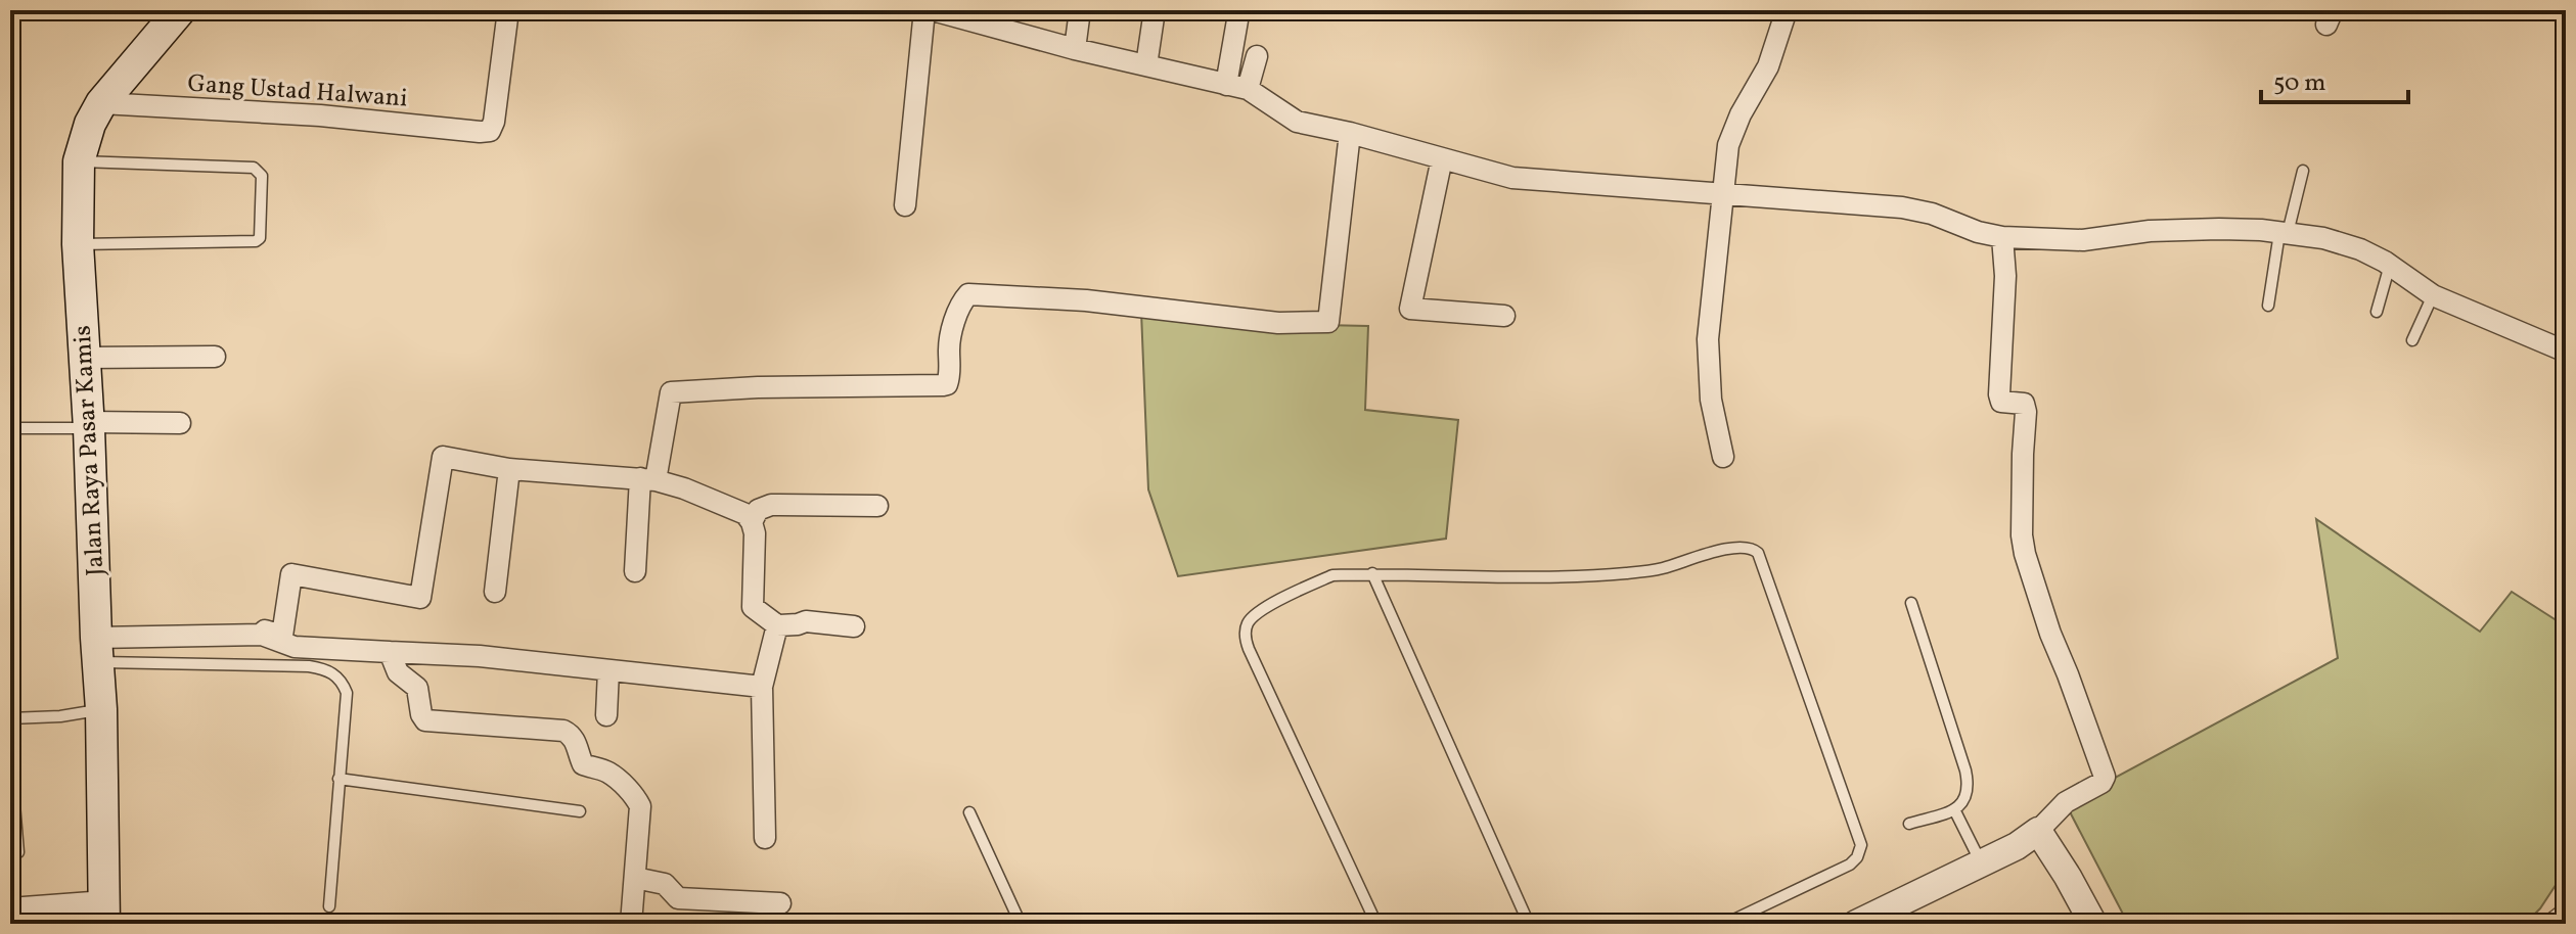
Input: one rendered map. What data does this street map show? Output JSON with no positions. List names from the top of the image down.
{
  "streets": {
    "main road": ["Jalan Raya Pasar Kamis"],
    "street": ["Gang Ustad Halwani"]
  },
  "crossings": [
    ["Gang Ustad Halwani", "Jalan Raya Pasar Kamis"]
  ],
  "scale_bar": "50 m"
}
